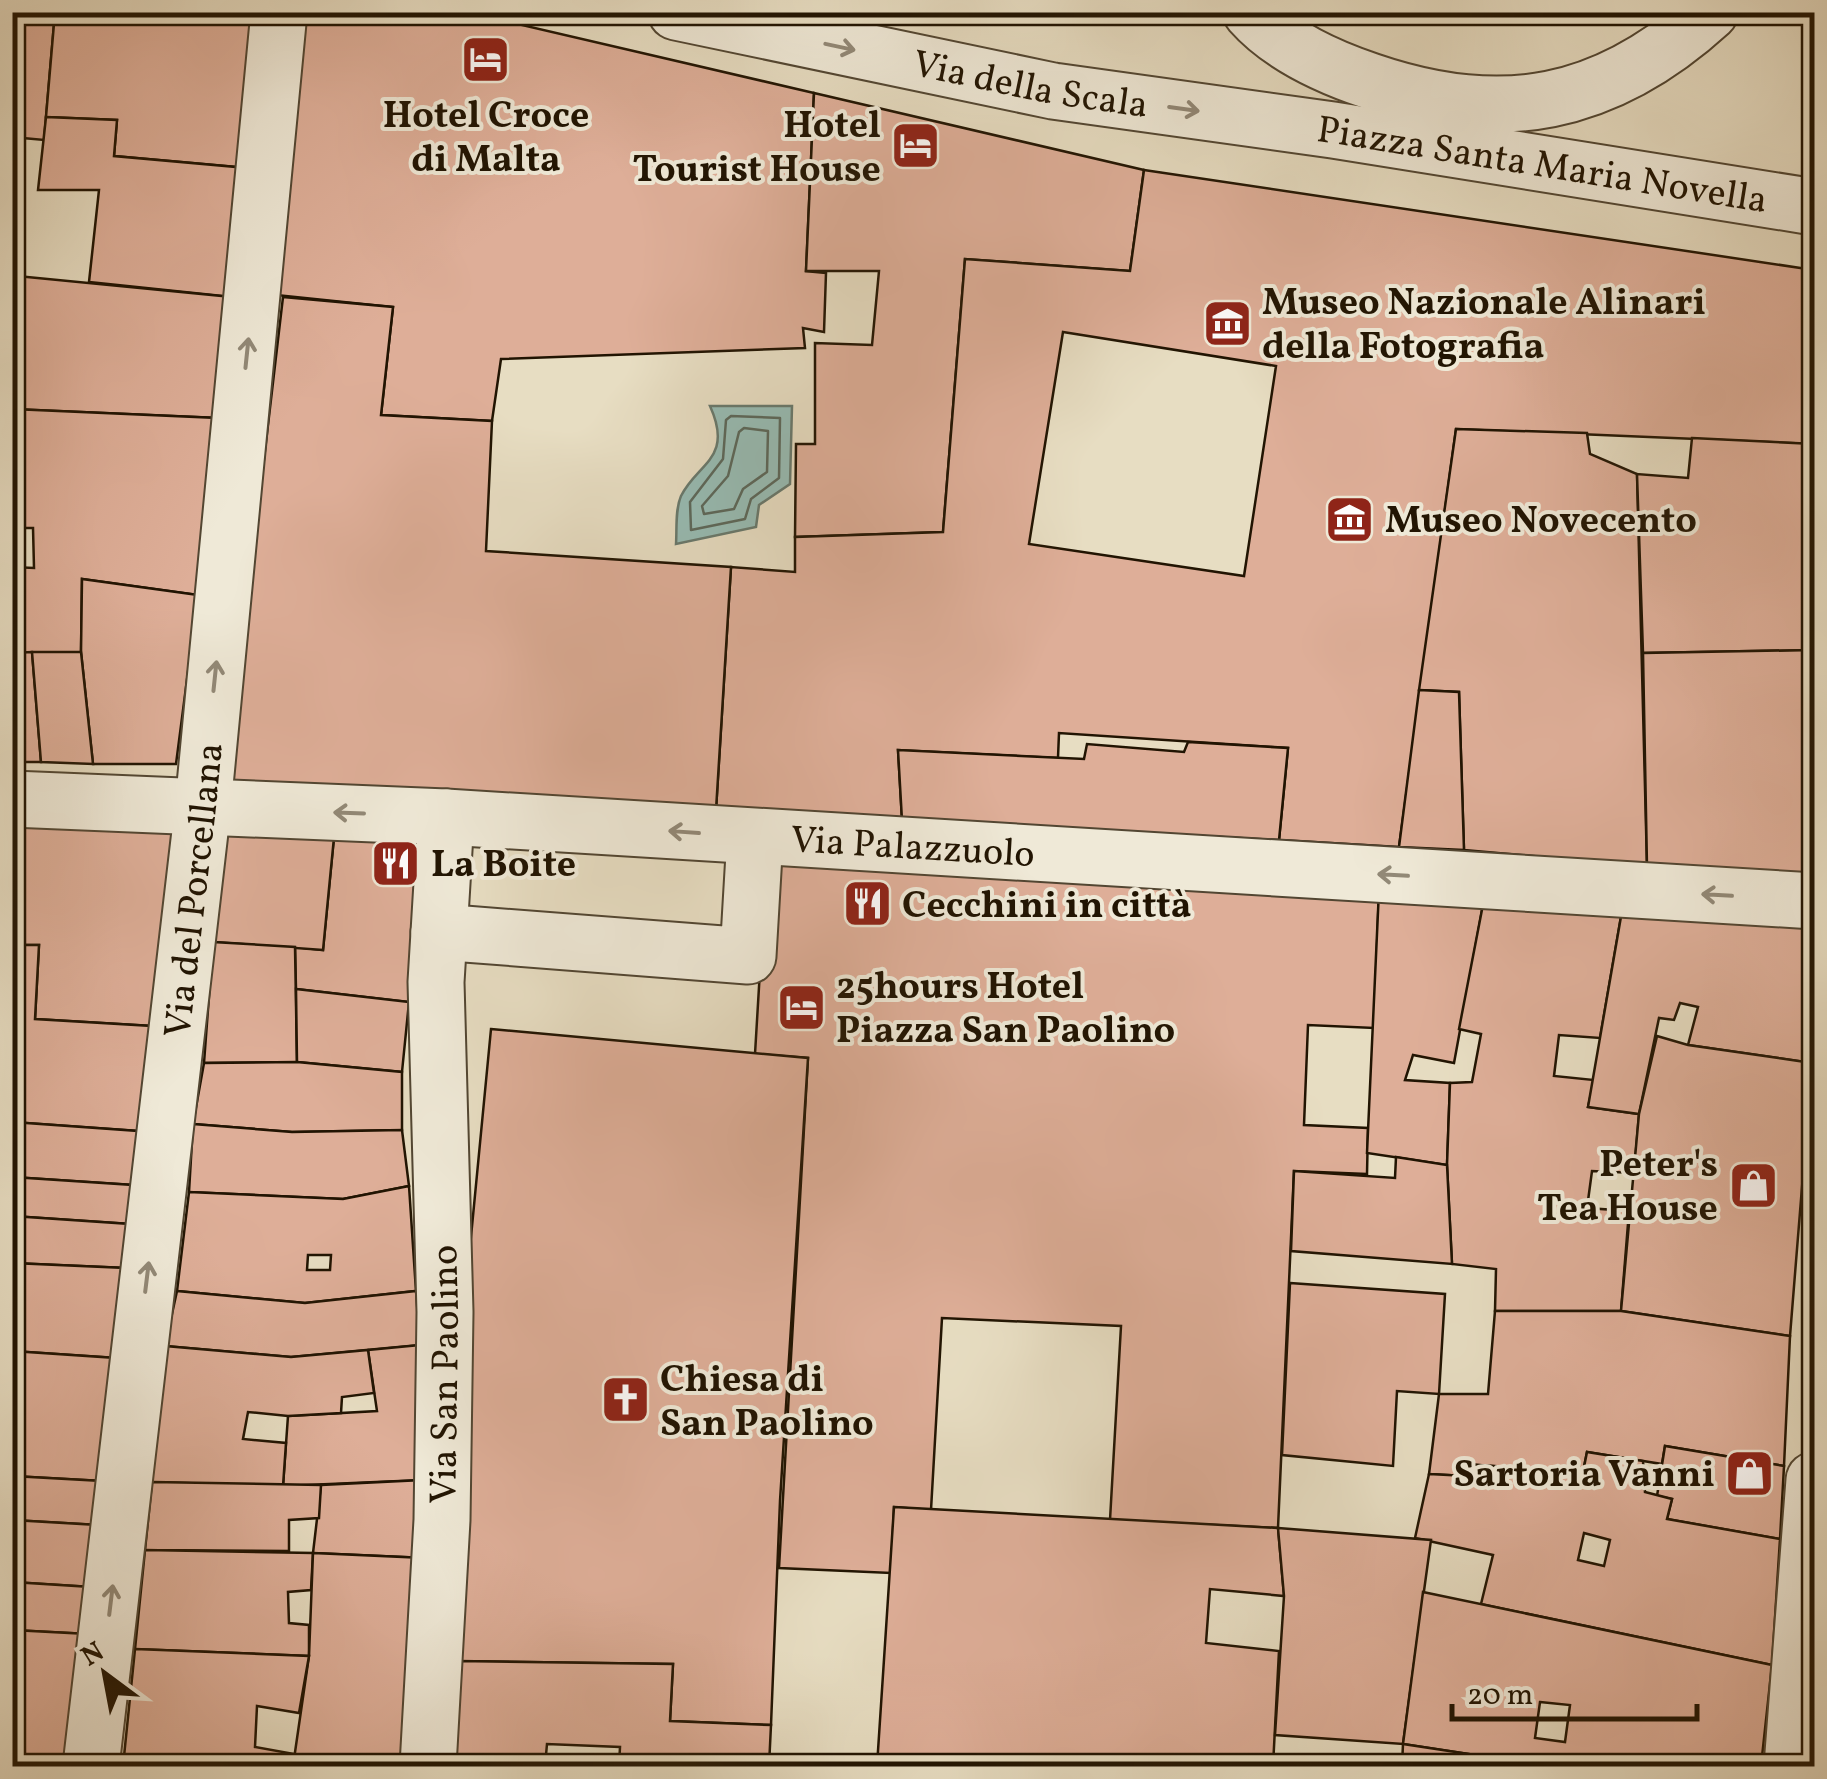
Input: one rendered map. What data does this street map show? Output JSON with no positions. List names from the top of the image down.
{
  "streets": {
    "street": [
      "Via della Scala",
      "Piazza Santa Maria Novella",
      "Via Palazzuolo",
      "Via del Porcellana",
      "Via San Paolino"
    ]
  },
  "crossings": [
    ["Via della Scala", "Piazza Santa Maria Novella"],
    ["Via Palazzuolo", "Via del Porcellana"],
    ["Via Palazzuolo", "Via San Paolino"]
  ],
  "one_way": ["Via della Scala", "Via Palazzuolo", "Via del Porcellana"],
  "places": {
    "hotel": ["Hotel Croce di Malta", "Hotel Tourist House", "25hours Hotel Piazza San Paolino"],
    "museum": ["Museo Nazionale Alinari della Fotografia", "Museo Novecento"],
    "restaurant": ["La Boite", "Cecchini in città"],
    "shop": ["Peter's Tea House", "Sartoria Vanni"],
    "church": ["Chiesa di San Paolino"]
  },
  "scale_bar": "20 m",
  "north": "top left"
}
